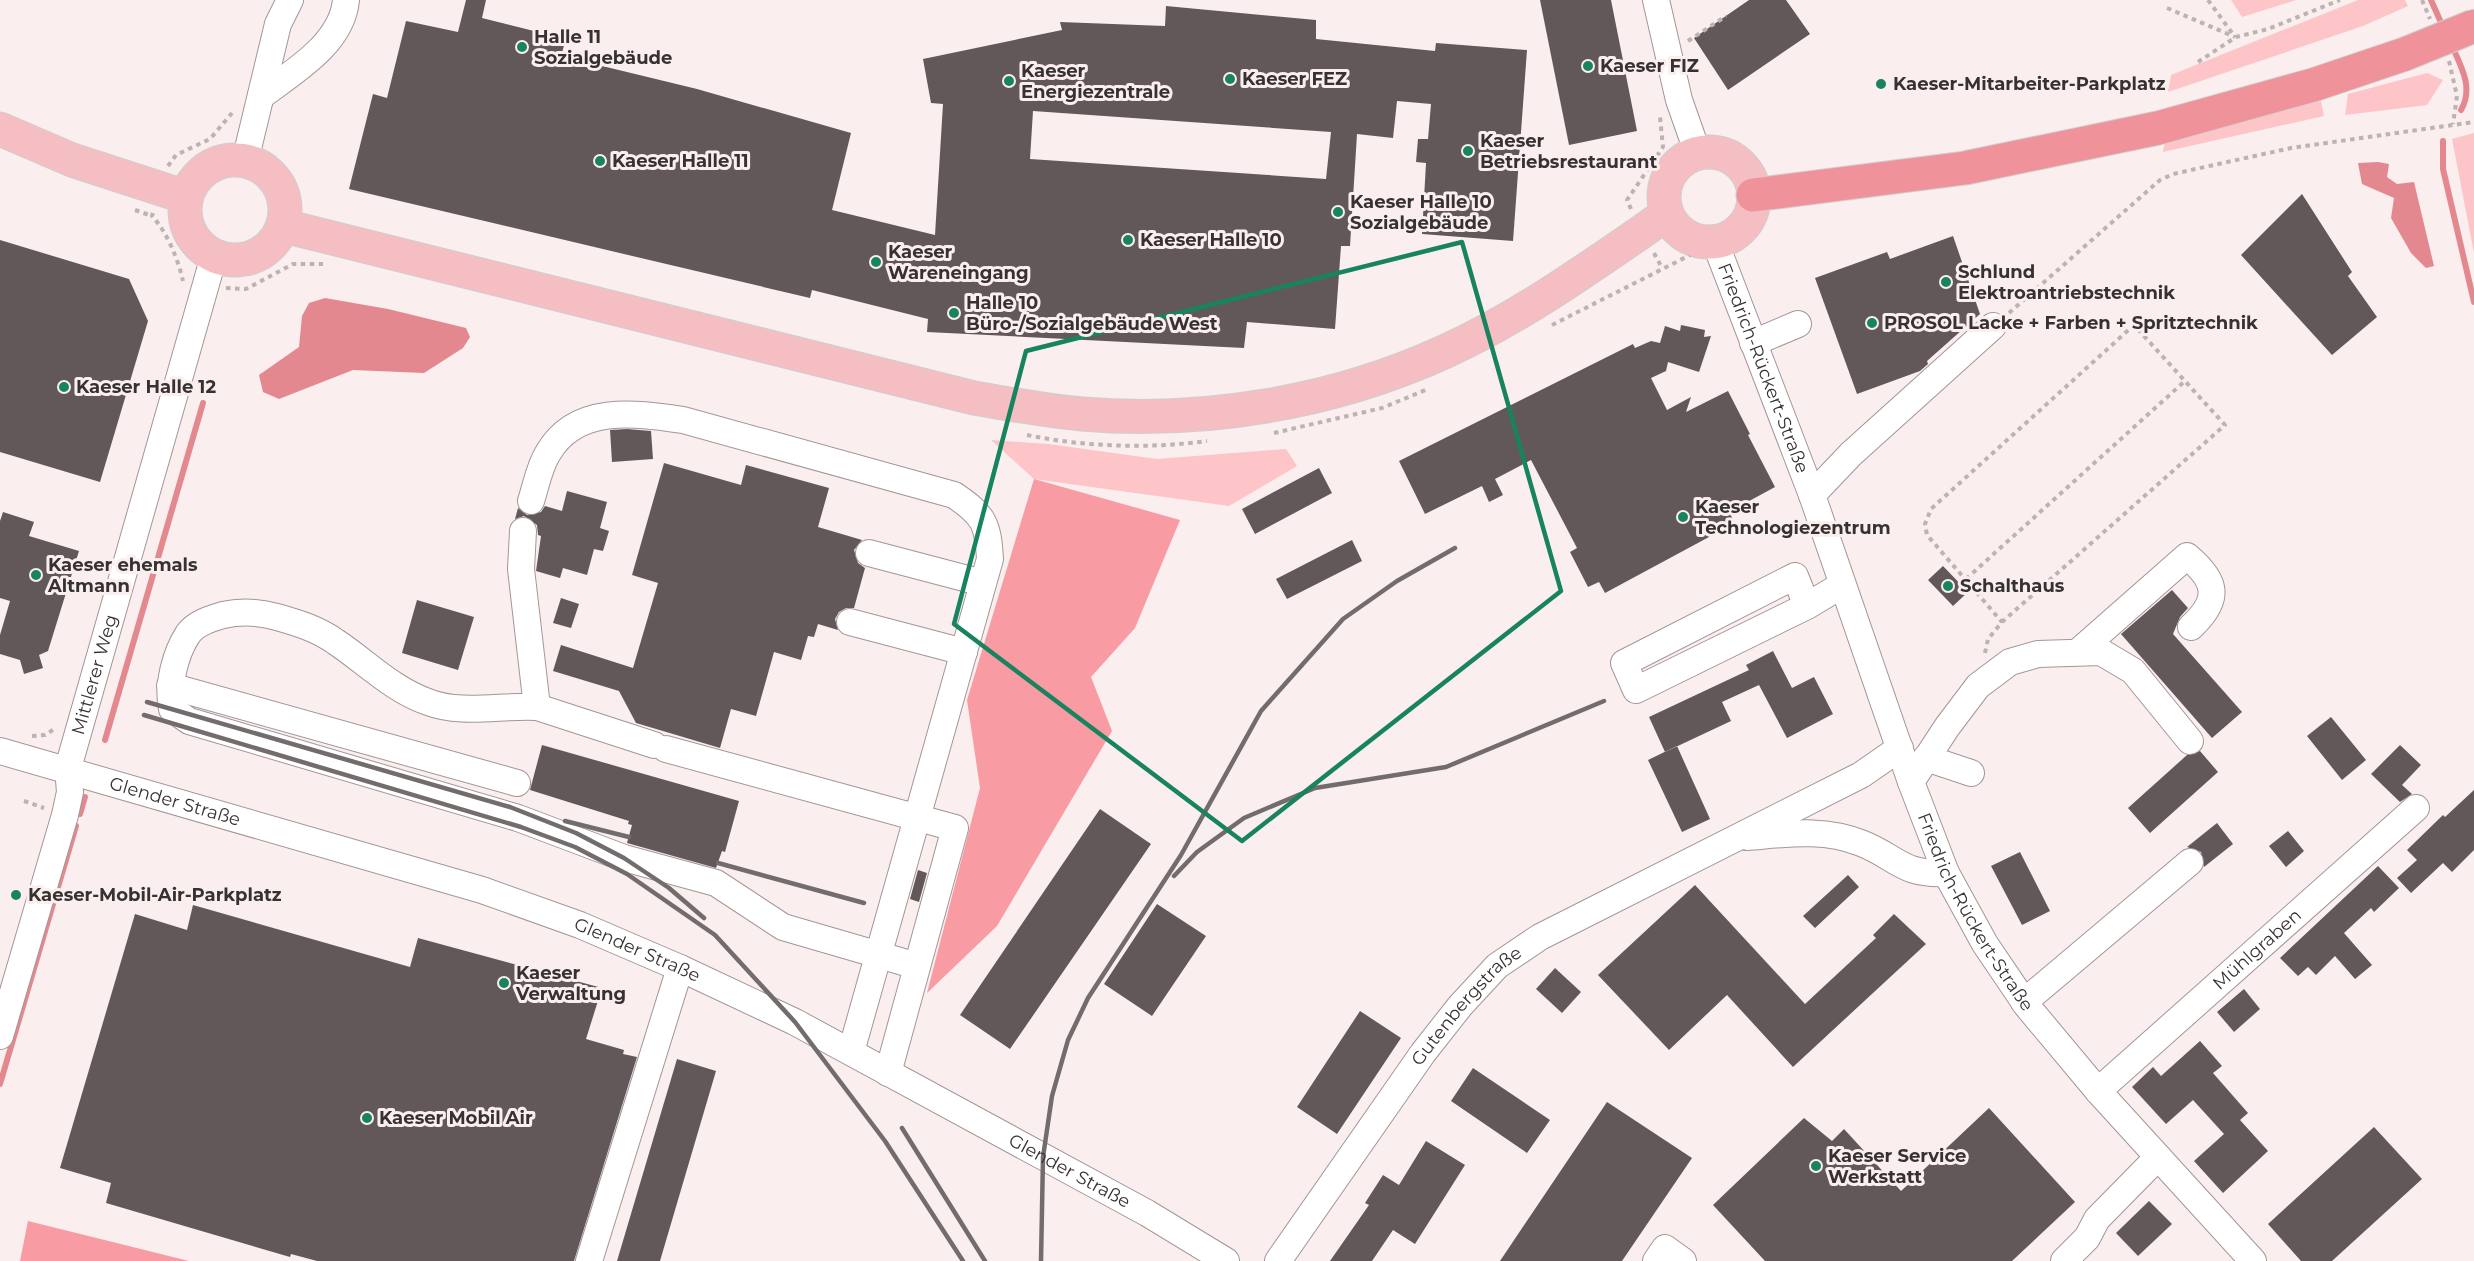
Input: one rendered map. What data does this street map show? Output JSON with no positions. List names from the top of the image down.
{
  "streets": {
    "street": [
      "Friedrich-Rückert-Straße",
      "Mittlerer Weg",
      "Glender Straße",
      "Mühlgraben",
      "Gutenbergstraße"
    ]
  },
  "crossings": [
    ["Friedrich-Rückert-Straße", "Mühlgraben"],
    ["Friedrich-Rückert-Straße", "Gutenbergstraße"],
    ["Mittlerer Weg", "Glender Straße"]
  ],
  "places": [
    "Halle 11 Sozialgebäude",
    "Kaeser FIZ",
    "Kaeser FEZ",
    "Kaeser Energiezentrale",
    "Kaeser-Mitarbeiter-Parkplatz",
    "Kaeser Betriebsrestaurant",
    "Kaeser Halle 11",
    "Kaeser Halle 10 Sozialgebäude",
    "Kaeser Halle 10",
    "Kaeser Wareneingang",
    "Schlund Elektroantriebstechnik",
    "Halle 10 Büro-/Sozialgebäude West",
    "PROSOL Lacke + Farben + Spritztechnik",
    "Kaeser Halle 12",
    "Kaeser Technologiezentrum",
    "Kaeser ehemals Altmann",
    "Schalthaus",
    "Kaeser-Mobil-Air-Parkplatz",
    "Kaeser Verwaltung",
    "Kaeser Mobil Air",
    "Kaeser Service Werkstatt"
  ]
}
